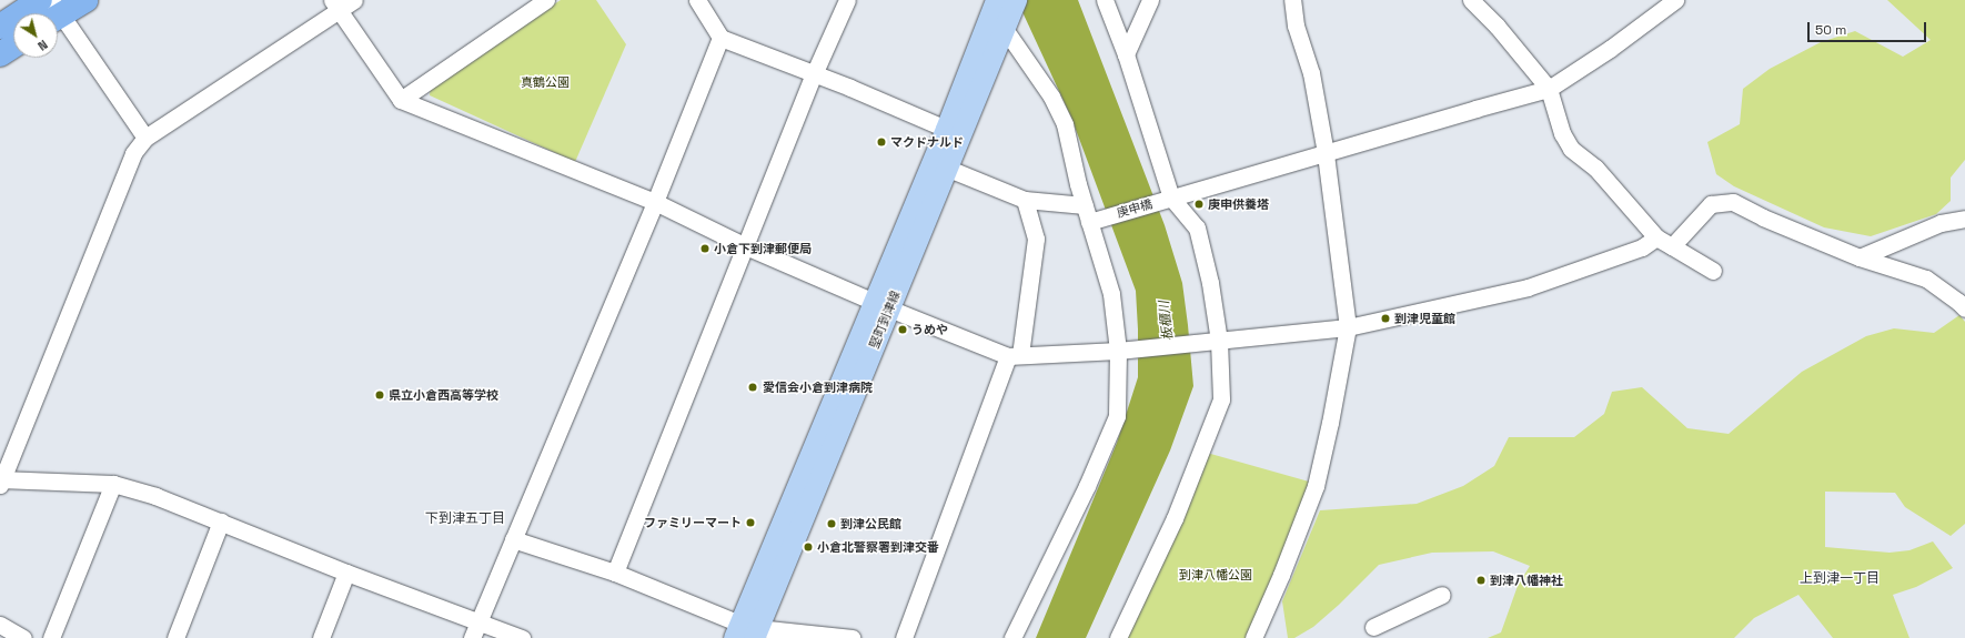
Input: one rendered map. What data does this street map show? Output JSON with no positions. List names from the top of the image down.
{
  "streets": {
    "main road": ["堅町到津線"],
    "street": ["庚申橋"]
  },
  "districts": ["下到津五丁目", "上到津一丁目"],
  "water": ["板櫃川"],
  "parks": ["真鶴公園", "到津八幡公園"],
  "places": [
    "マクドナルド",
    "庚申供養塔",
    "小倉下到津郵便局",
    "到津児童館",
    "うめや",
    "愛信会小倉到津病院",
    "県立小倉西高等学校",
    "ファミリーマート",
    "到津公民館",
    "小倉北警察署到津交番",
    "到津八幡神社"
  ],
  "scale_bar": "50 m",
  "north": "bottom right"
}
